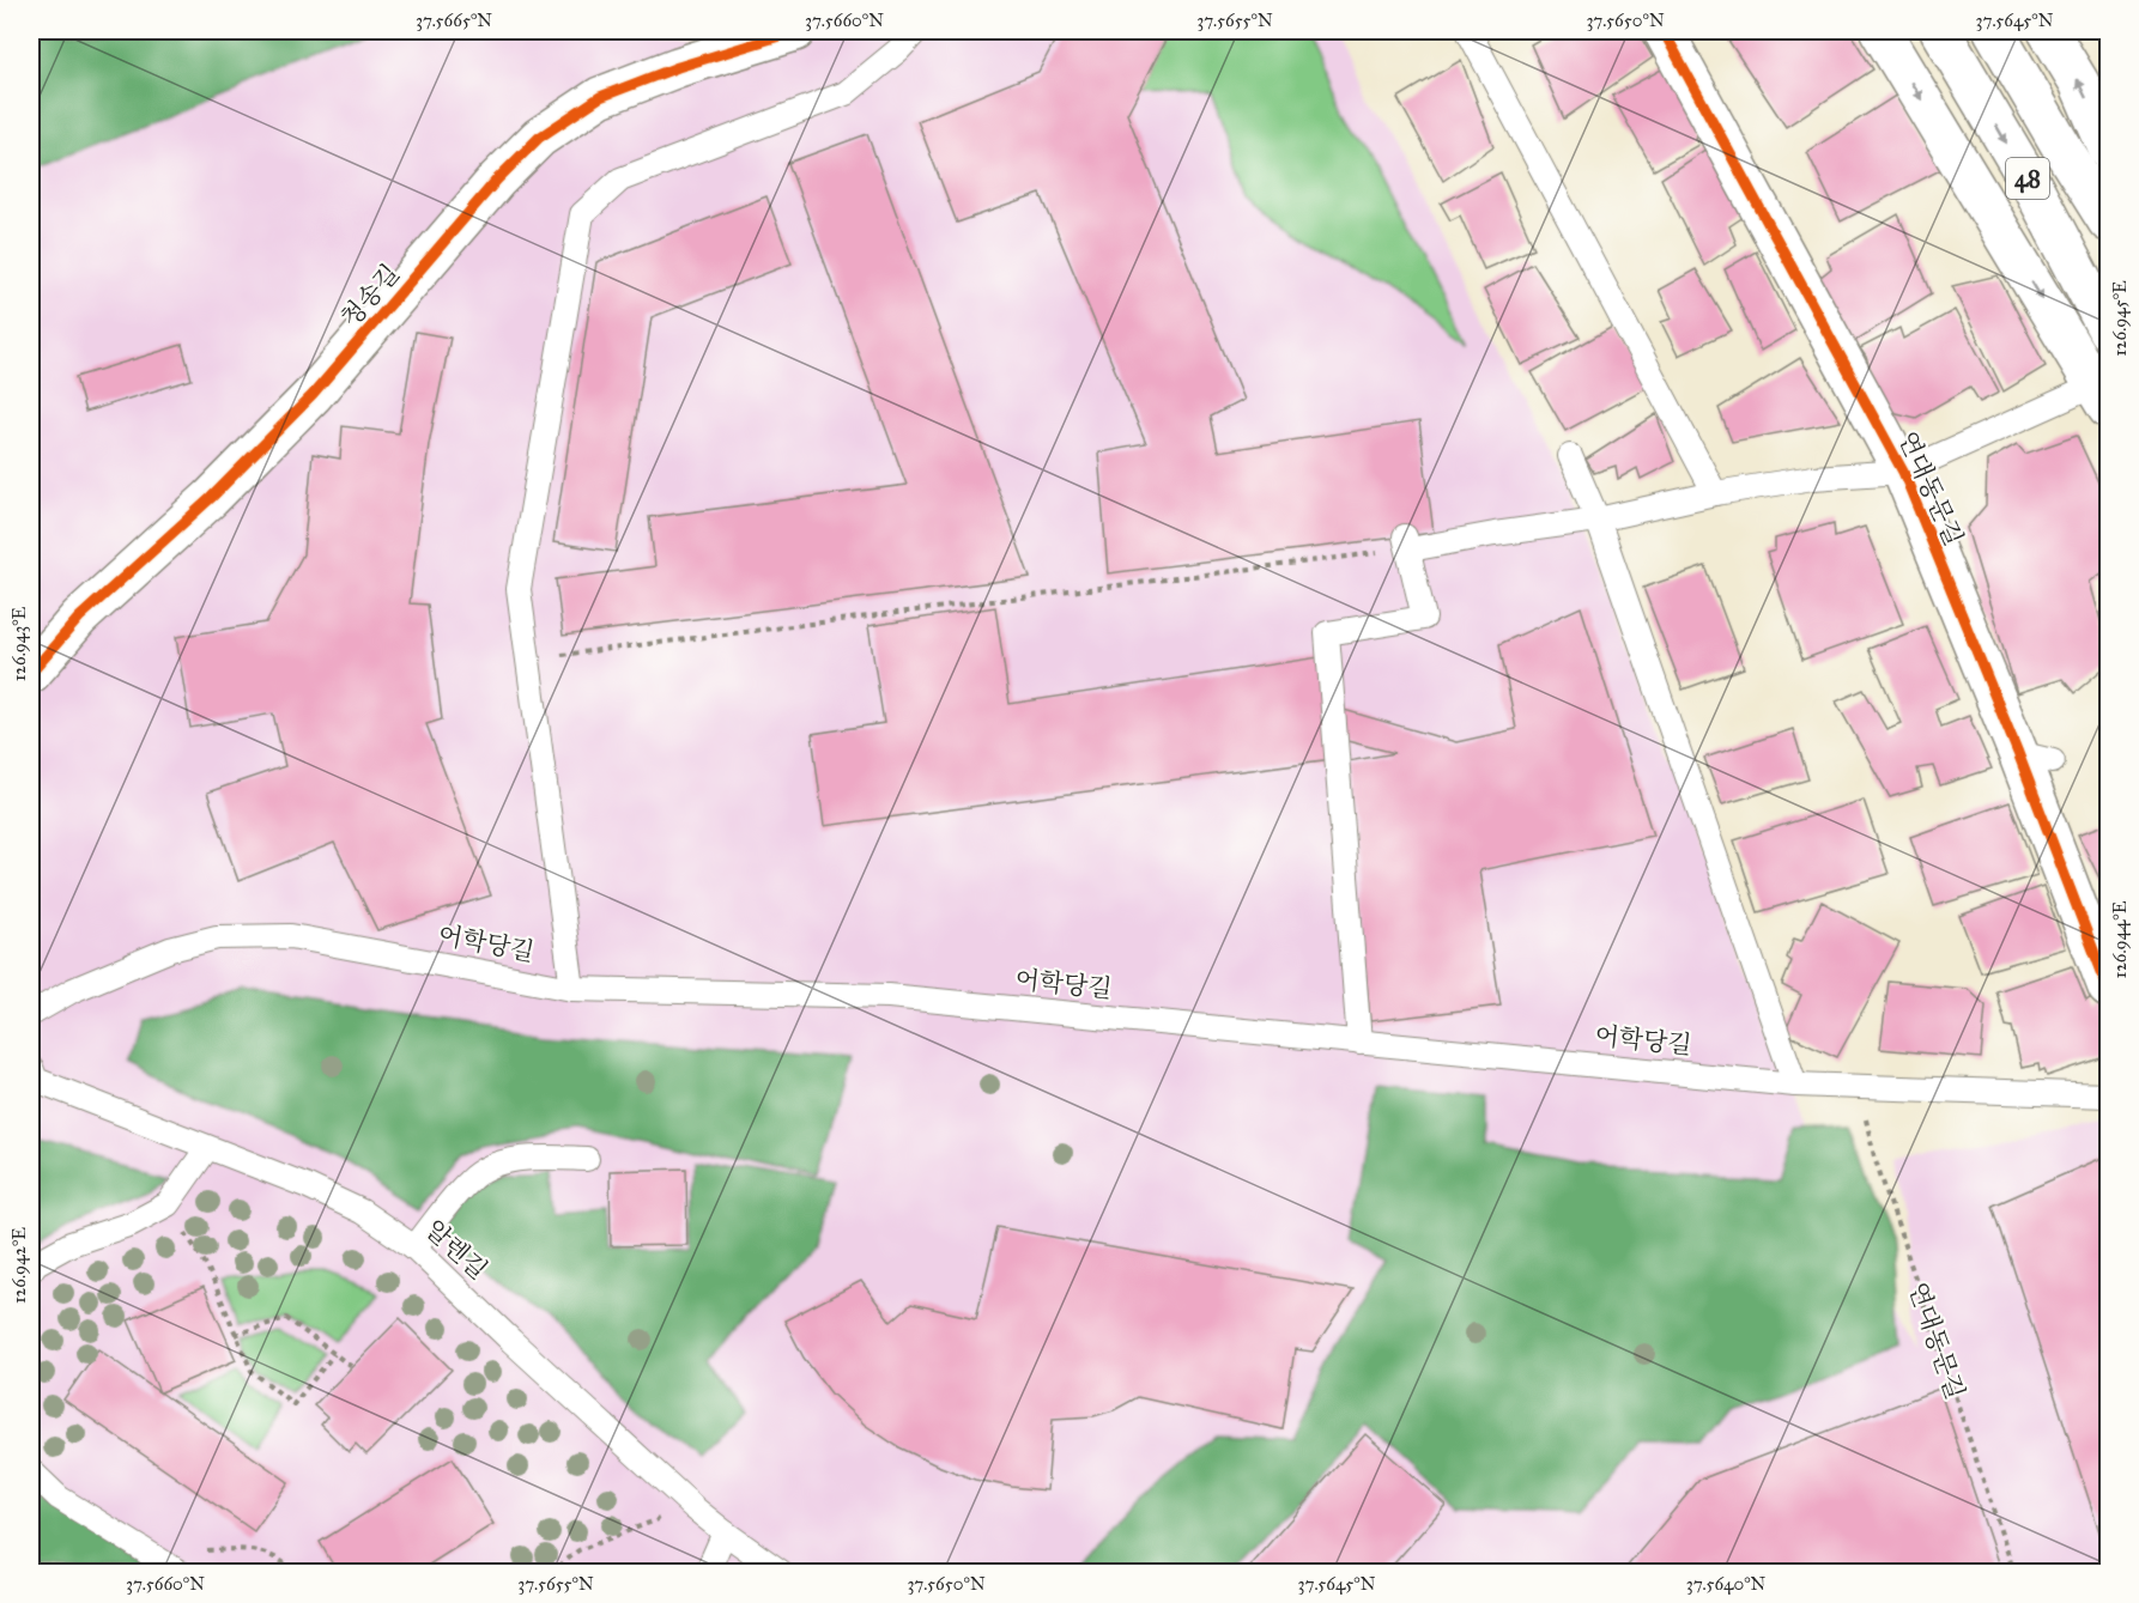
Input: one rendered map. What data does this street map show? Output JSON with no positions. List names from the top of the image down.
{
  "streets": {
    "street": ["48", "청송길", "연대동문길"],
    "lane": ["어학당길", "알렌길"]
  },
  "coordinates": [
    "37.5665°N",
    "37.5660°N",
    "37.5655°N",
    "37.5650°N",
    "37.5645°N",
    "126.945°E",
    "126.943°E",
    "126.944°E",
    "126.942°E",
    "37.5640°N"
  ]
}
